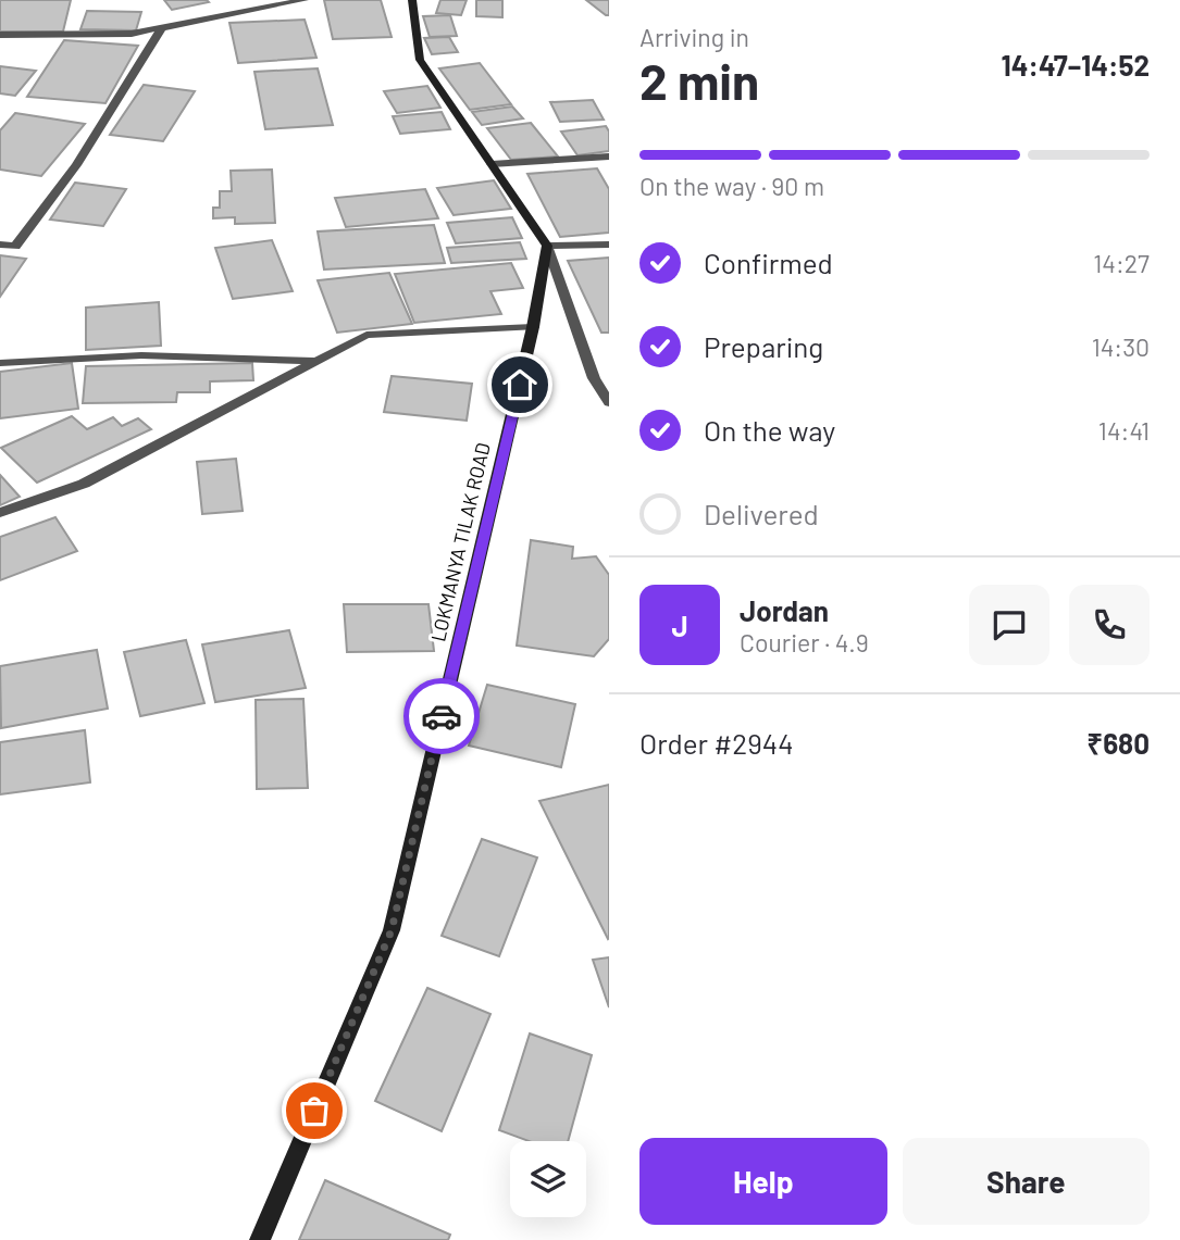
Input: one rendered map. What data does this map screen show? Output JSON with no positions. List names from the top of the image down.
{
  "streets": {
    "main road": ["LOKMANYA TILAK ROAD"]
  },
  "page": {
    "heading": ["2 min", "Arriving in", "14:47–14:52"],
    "panel": [
      "Jordan",
      "Courier · 4.9",
      "Order #2944",
      "₹680"
    ],
    "bar": "On the way · 90 m",
    "list": [
      ["Confirmed", "14:27"],
      ["Preparing", "14:30"],
      ["On the way", "14:41"],
      "Delivered"
    ],
    "round": "J",
    "buttons": ["Help", "Share"]
  }
}
